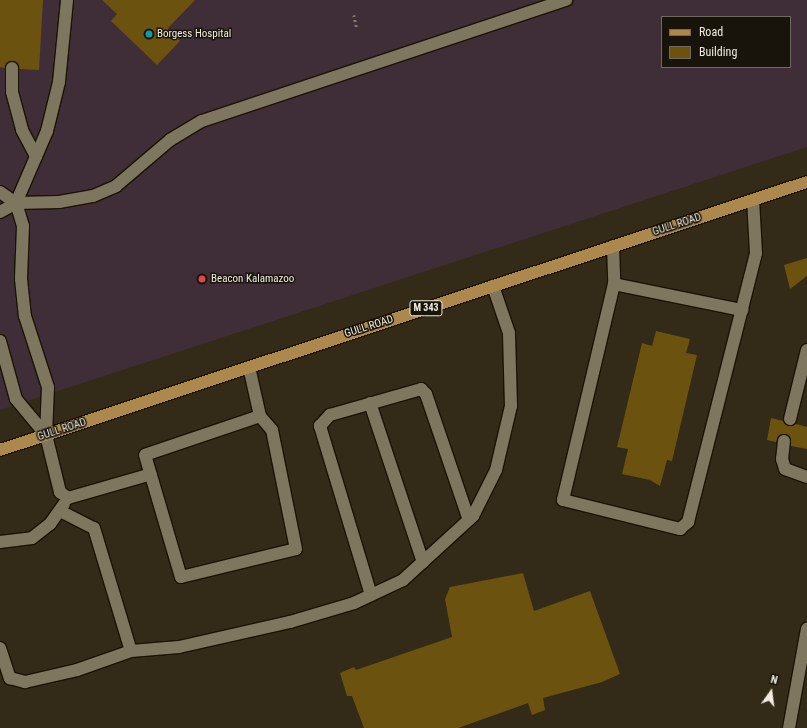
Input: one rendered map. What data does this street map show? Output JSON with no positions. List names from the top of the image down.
{
  "streets": {
    "main road": ["GULL ROAD", "M 343"]
  },
  "places": ["Borgess Hospital", "Beacon Kalamazoo"],
  "legend": ["Road", "Building"],
  "north": "top"
}
